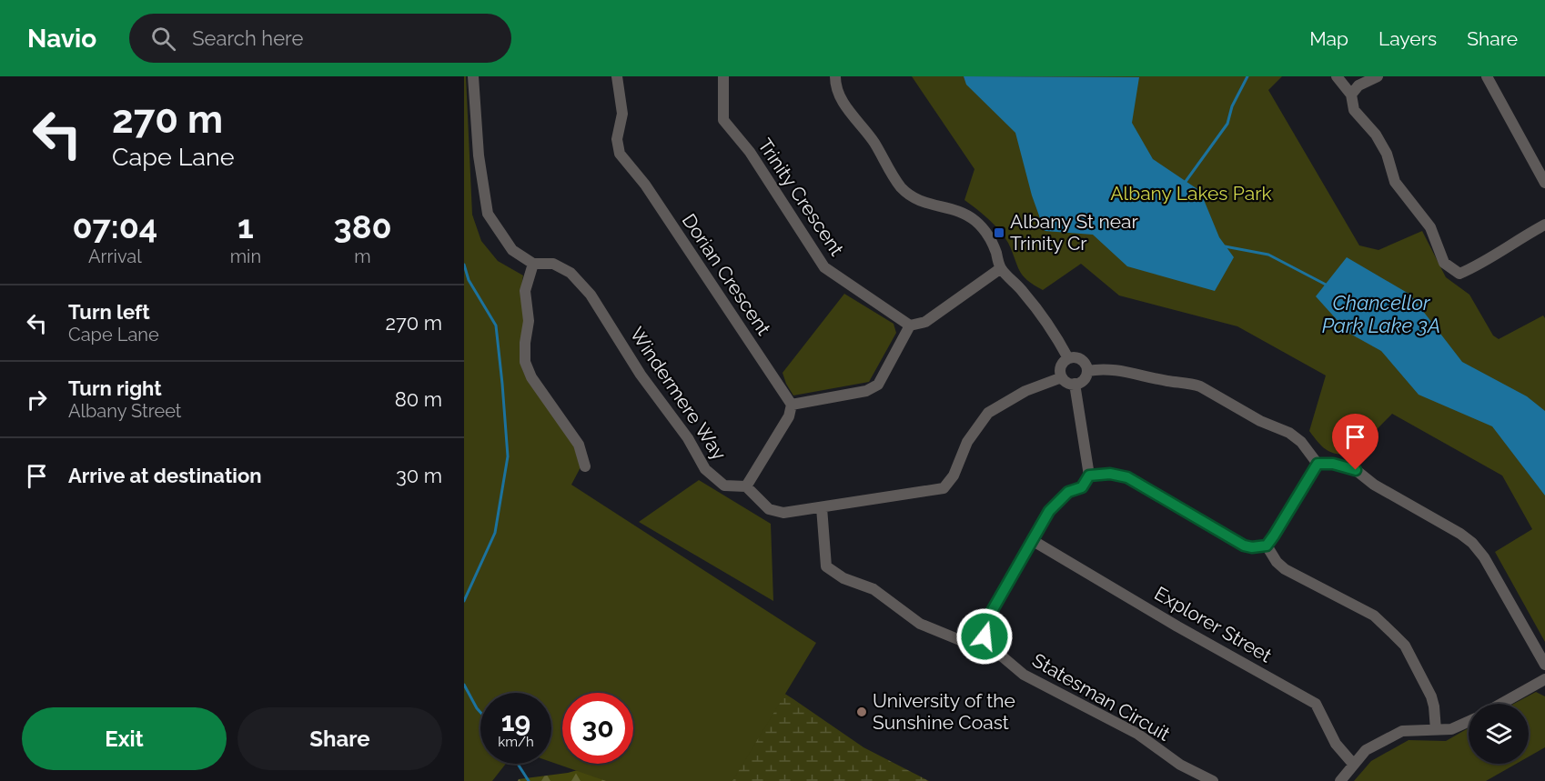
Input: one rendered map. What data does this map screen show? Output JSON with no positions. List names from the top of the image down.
{
  "streets": {
    "street": [
      "Trinity Crescent",
      "Dorian Crescent",
      "Windermere Way",
      "Explorer Street",
      "Statesman Circuit"
    ]
  },
  "water": ["Chancellor Park Lake 3A"],
  "parks": ["Albany Lakes Park"],
  "places": {
    "transit": ["Albany St near Trinity Cr"],
    "other": ["University of the Sunshine Coast"]
  },
  "page": {
    "header": "Navio",
    "search": "Search here",
    "nav": ["Map", "Layers", "Share"],
    "turn": ["270 m", "Cape Lane"],
    "eta": [
      "07:04",
      "Arrival",
      "1",
      "min",
      "380",
      "m"
    ],
    "list": [
      {
        "name": "Turn left",
        "note": "Cape Lane",
        "value": "270 m"
      },
      {
        "name": "Turn right",
        "note": "Albany Street",
        "value": "80 m"
      },
      {
        "name": "Arrive at destination",
        "value": "30 m"
      }
    ],
    "speed": "19 km/h",
    "limit": "30",
    "buttons": ["Exit", "Share"]
  }
}
